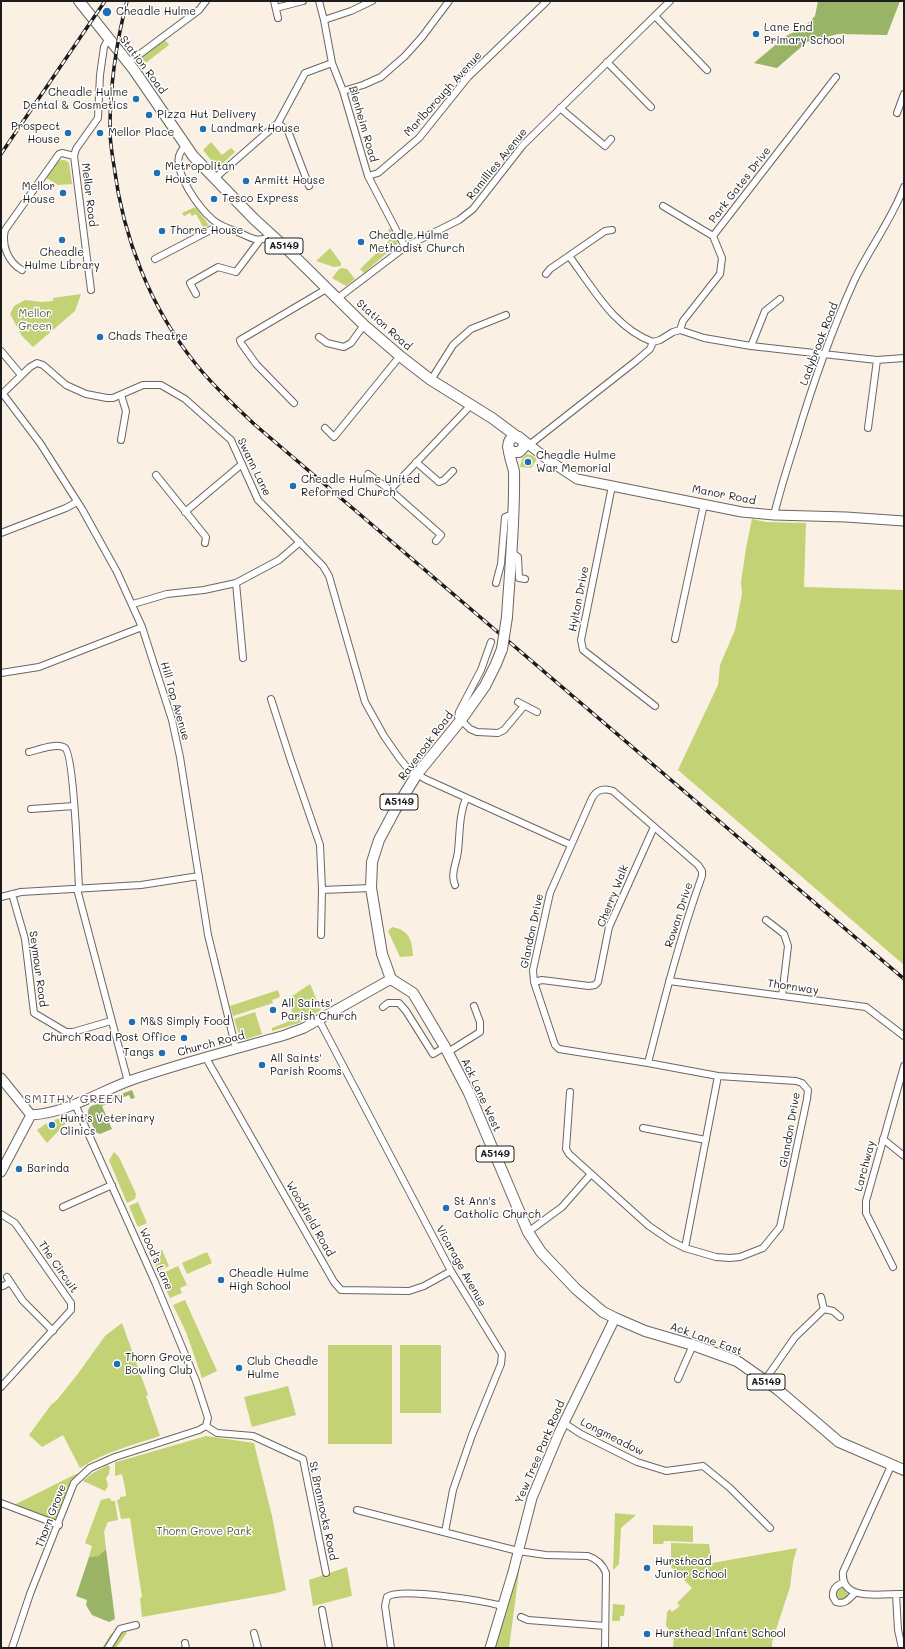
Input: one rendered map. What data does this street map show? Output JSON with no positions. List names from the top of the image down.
{
  "streets": {
    "main road": [
      "Station Road",
      "A5149",
      "Ravenoak Road",
      "Ack Lane West",
      "Ack Lane East"
    ],
    "street": [
      "Marlborough Avenue",
      "Blenheim Road",
      "Ramillies Avenue",
      "Park Gates Drive",
      "Mellor Road",
      "Ladybrook Road",
      "Swann Lane",
      "Manor Road",
      "Hylton Drive",
      "Hill Top Avenue",
      "Cherry Walk",
      "Rowan Drive",
      "Glandon Drive",
      "Seymour Road",
      "Thornway",
      "Church Road",
      "Larchway",
      "Woodfield Road",
      "Wood's Lane",
      "Vicarage Avenue",
      "The Circuit",
      "Longmeadow",
      "Yew Tree Park Road",
      "St Brannocks Road",
      "Thorn Grove"
    ]
  },
  "crossings": [
    ["Station Road", "Ramillies Avenue"],
    ["Station Road", "Mellor Road"],
    ["Station Road", "Manor Road"],
    ["Station Road", "Ravenoak Road"],
    ["Marlborough Avenue", "Blenheim Road"],
    ["Blenheim Road", "Ramillies Avenue"],
    ["Ladybrook Road", "Manor Road"],
    ["Swann Lane", "Hill Top Avenue"],
    ["Swann Lane", "Ravenoak Road"],
    ["Manor Road", "Hylton Drive"],
    ["Manor Road", "Ravenoak Road"],
    ["Hill Top Avenue", "Church Road"],
    ["Ravenoak Road", "Church Road"],
    ["Ravenoak Road", "Ack Lane West"],
    ["Cherry Walk", "Rowan Drive"],
    ["Cherry Walk", "Glandon Drive"],
    ["Rowan Drive", "Glandon Drive"],
    ["Rowan Drive", "Thornway"],
    ["Church Road", "Ack Lane West"],
    ["Church Road", "Woodfield Road"],
    ["Church Road", "Wood's Lane"],
    ["Church Road", "Vicarage Avenue"],
    ["Ack Lane West", "Ack Lane East"],
    ["Ack Lane West", "Yew Tree Park Road"],
    ["Woodfield Road", "Vicarage Avenue"],
    ["Wood's Lane", "St Brannocks Road"],
    ["Wood's Lane", "Thorn Grove"],
    ["Ack Lane East", "Yew Tree Park Road"],
    ["Longmeadow", "Yew Tree Park Road"],
    ["St Brannocks Road", "Thorn Grove"]
  ],
  "districts": ["SMITHY GREEN"],
  "parks": ["Mellor Green", "Thorn Grove Park"],
  "places": [
    "Cheadle Hulme",
    "Lane End Primary School",
    "Cheadle Hulme Dental & Cosmetics",
    "Pizza Hut Delivery",
    "Landmark House",
    "Prospect House",
    "Mellor Place",
    "Metropolitan House",
    "Armitt House",
    "Mellor House",
    "Tesco Express",
    "Thorne House",
    "Cheadle Hulme Library",
    "Cheadle Hulme Methodist Church",
    "Chads Theatre",
    "Cheadle Hulme War Memorial",
    "Cheadle Hulme United Reformed Church",
    "All Saints' Parish Church",
    "M&S Simply Food",
    "Church Road Post Office",
    "Tangs",
    "All Saints' Parish Rooms",
    "Hunt's Veterinary Clinics",
    "Barinda",
    "St Ann's Catholic Church",
    "Cheadle Hulme High School",
    "Thorn Grove Bowling Club",
    "Club Cheadle Hulme",
    "Hursthead Junior School",
    "Hursthead Infant School"
  ]
}
